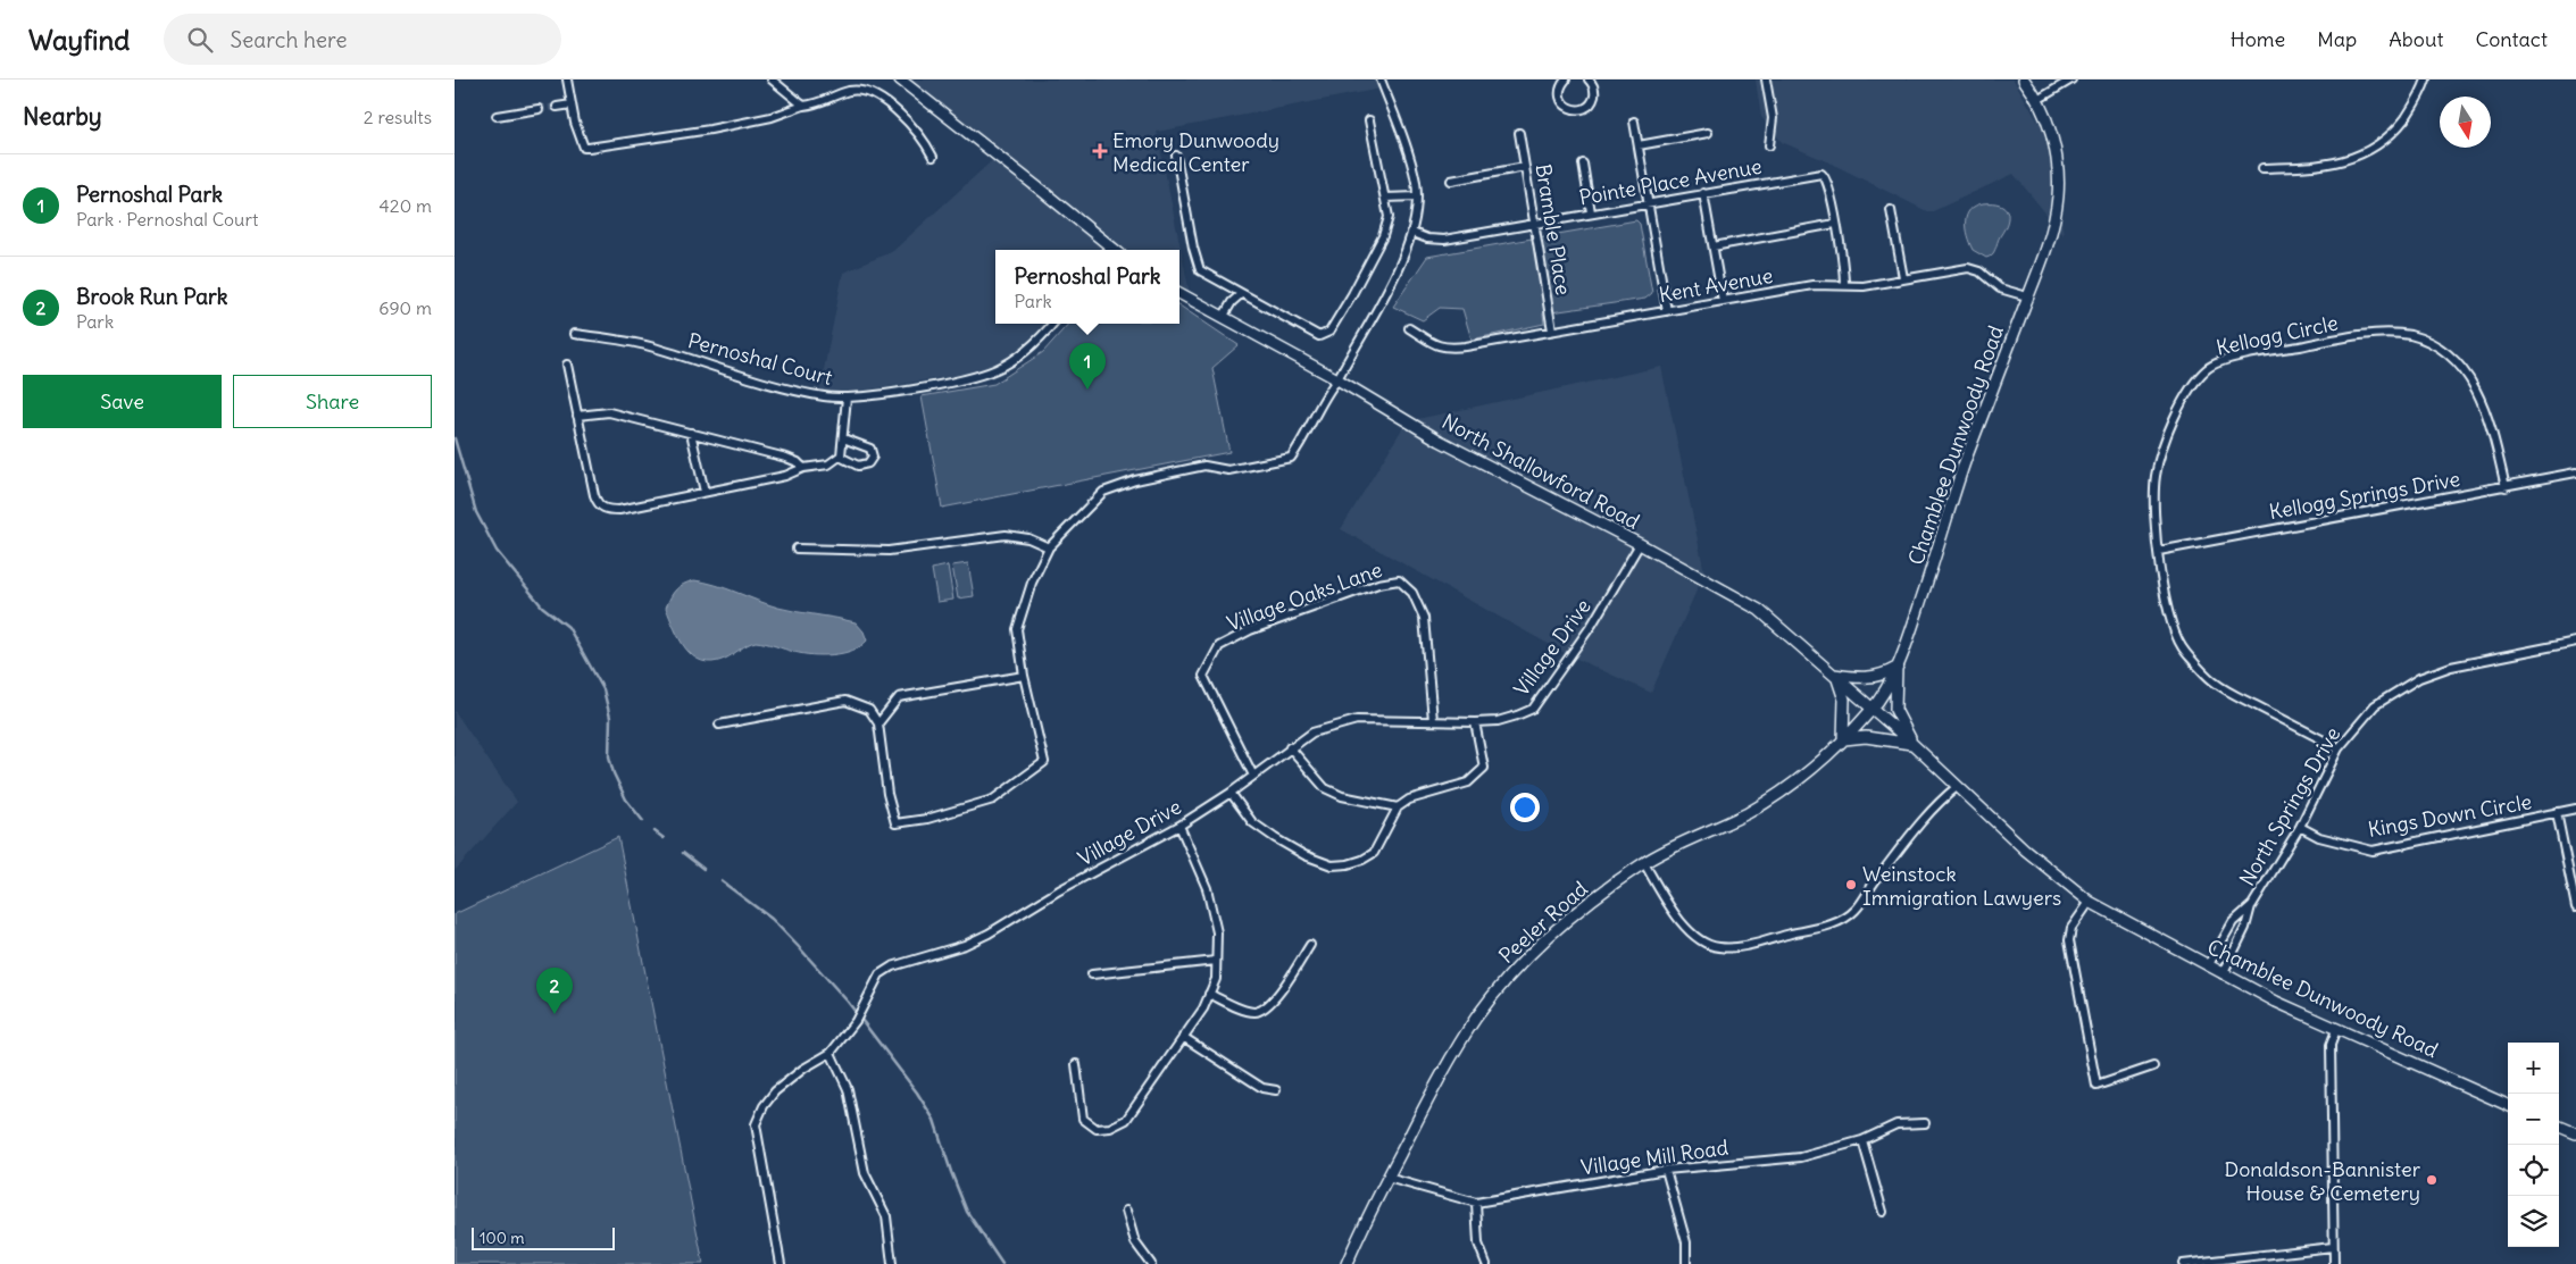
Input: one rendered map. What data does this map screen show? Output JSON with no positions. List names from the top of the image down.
{
  "streets": {
    "street": [
      "Pointe Place Avenue",
      "Bramble Place",
      "Kent Avenue",
      "Kellogg Circle",
      "Pernoshal Court",
      "Chamblee Dunwoody Road",
      "North Shallowford Road",
      "Kellogg Springs Drive",
      "Village Oaks Lane",
      "Village Drive",
      "North Springs Drive",
      "Kings Down Circle",
      "Peeler Road",
      "Village Mill Road"
    ]
  },
  "crossings": [
    ["Pointe Place Avenue", "Bramble Place"],
    ["Pointe Place Avenue", "Kent Avenue"],
    ["Bramble Place", "Kent Avenue"],
    ["Kent Avenue", "Chamblee Dunwoody Road"],
    ["Kellogg Circle", "Kellogg Springs Drive"],
    ["Kellogg Circle", "North Springs Drive"],
    ["Chamblee Dunwoody Road", "North Shallowford Road"],
    ["Chamblee Dunwoody Road", "North Springs Drive"],
    ["Chamblee Dunwoody Road", "Peeler Road"],
    ["North Shallowford Road", "Village Drive"],
    ["North Shallowford Road", "Peeler Road"],
    ["Village Oaks Lane", "Village Drive"],
    ["North Springs Drive", "Kings Down Circle"],
    ["Peeler Road", "Village Mill Road"]
  ],
  "places": {
    "health": ["Emory Dunwoody Medical Center"],
    "other": ["Weinstock Immigration Lawyers", "Donaldson-Bannister House & Cemetery"]
  },
  "scale_bar": "100 m",
  "north": "bottom",
  "page": {
    "header": "Wayfind",
    "search": "Search here",
    "nav": [
      "Home",
      "Map",
      "About",
      "Contact"
    ],
    "heading": ["Nearby", "2 results"],
    "list": [
      {
        "mark": "1",
        "name": "Pernoshal Park",
        "note": "Park · Pernoshal Court",
        "value": "420 m"
      },
      {
        "mark": "2",
        "name": "Brook Run Park",
        "note": "Park",
        "value": "690 m"
      }
    ],
    "popup": ["Pernoshal Park", "Park"],
    "pins": ["1", "2"],
    "buttons": ["Save", "Share"],
    "map_buttons": ["+", "−"],
    "scale": "100 m"
  }
}
